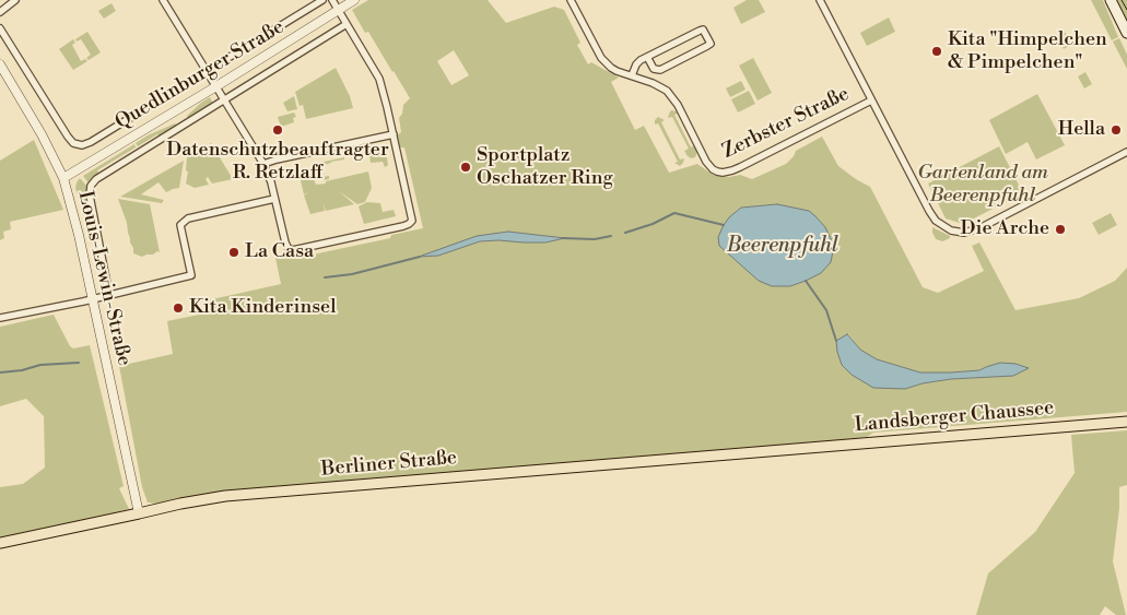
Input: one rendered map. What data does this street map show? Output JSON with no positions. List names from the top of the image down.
{
  "streets": {
    "main road": ["Landsberger Chaussee", "Berliner Straße"],
    "street": ["Quedlinburger Straße", "Zerbster Straße", "Louis-Lewin-Straße"]
  },
  "crossings": [
    ["Quedlinburger Straße", "Louis-Lewin-Straße"],
    ["Louis-Lewin-Straße", "Berliner Straße"],
    ["Landsberger Chaussee", "Berliner Straße"]
  ],
  "water": ["Beerenpfuhl"],
  "parks": ["Gartenland am Beerenpfuhl"],
  "places": [
    "Kita \"Himpelchen & Pimpelchen\"",
    "Datenschutzbeauftragter R. Retzlaff",
    "Hella",
    "Sportplatz Oschatzer Ring",
    "Die Arche",
    "La Casa",
    "Kita Kinderinsel"
  ]
}
